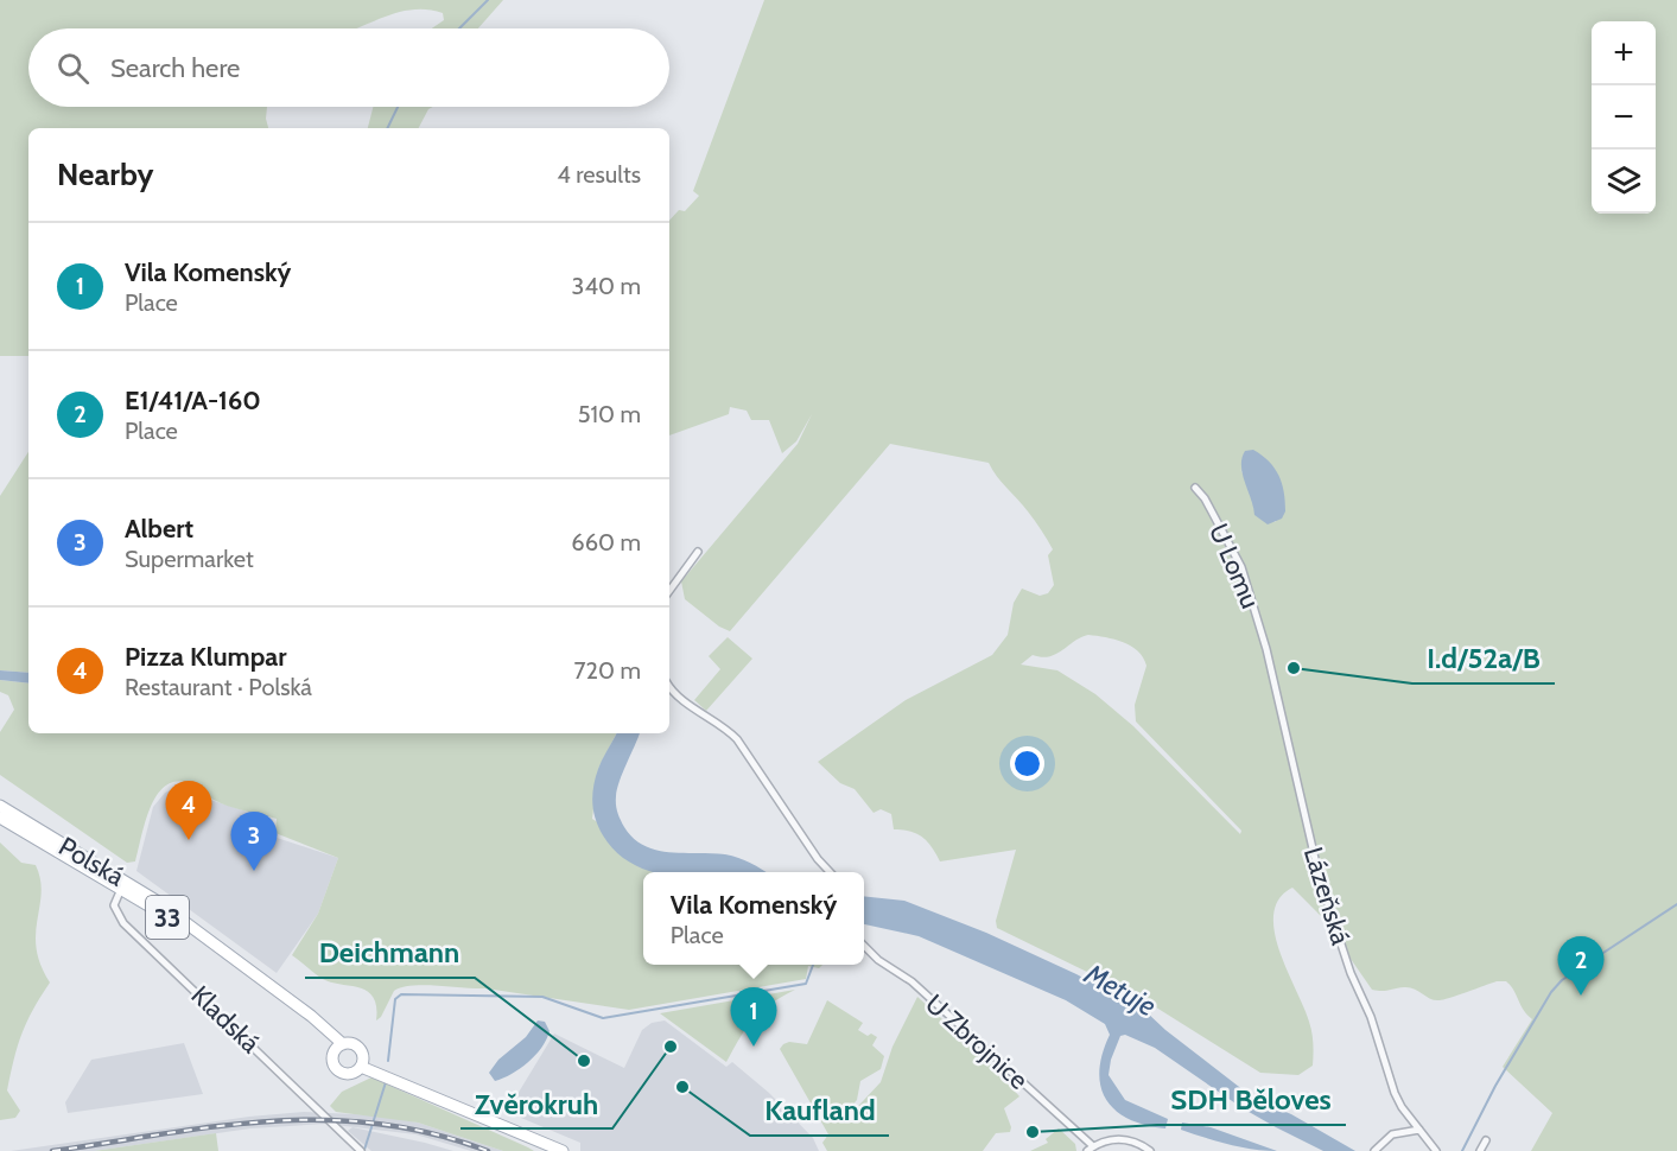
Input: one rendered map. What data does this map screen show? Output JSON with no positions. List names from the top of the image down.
{
  "streets": {
    "main road": ["Polská", "33"],
    "street": [
      "U Lomu",
      "Lázeňská",
      "Kladská",
      "U Zbrojnice"
    ]
  },
  "crossings": [
    ["U Lomu", "Lázeňská"],
    ["Polská", "Kladská"]
  ],
  "water": ["Metuje"],
  "places": [
    "I.d/52a/B",
    "Zvěrokruh",
    "Deichmann",
    "Kaufland",
    "SDH Běloves"
  ],
  "page": {
    "map_buttons": ["+", "−"],
    "search": "Search here",
    "heading": ["Nearby", "4 results"],
    "list": [
      {
        "mark": "1",
        "name": "Vila Komenský",
        "note": "Place",
        "value": "340 m"
      },
      {
        "mark": "2",
        "name": "E1/41/A-160",
        "note": "Place",
        "value": "510 m"
      },
      {
        "mark": "3",
        "name": "Albert",
        "note": "Supermarket",
        "value": "660 m"
      },
      {
        "mark": "4",
        "name": "Pizza Klumpar",
        "note": "Restaurant · Polská",
        "value": "720 m"
      }
    ],
    "pins": [
      "4",
      "3",
      "2",
      "1"
    ],
    "popup": ["Vila Komenský", "Place"]
  }
}
